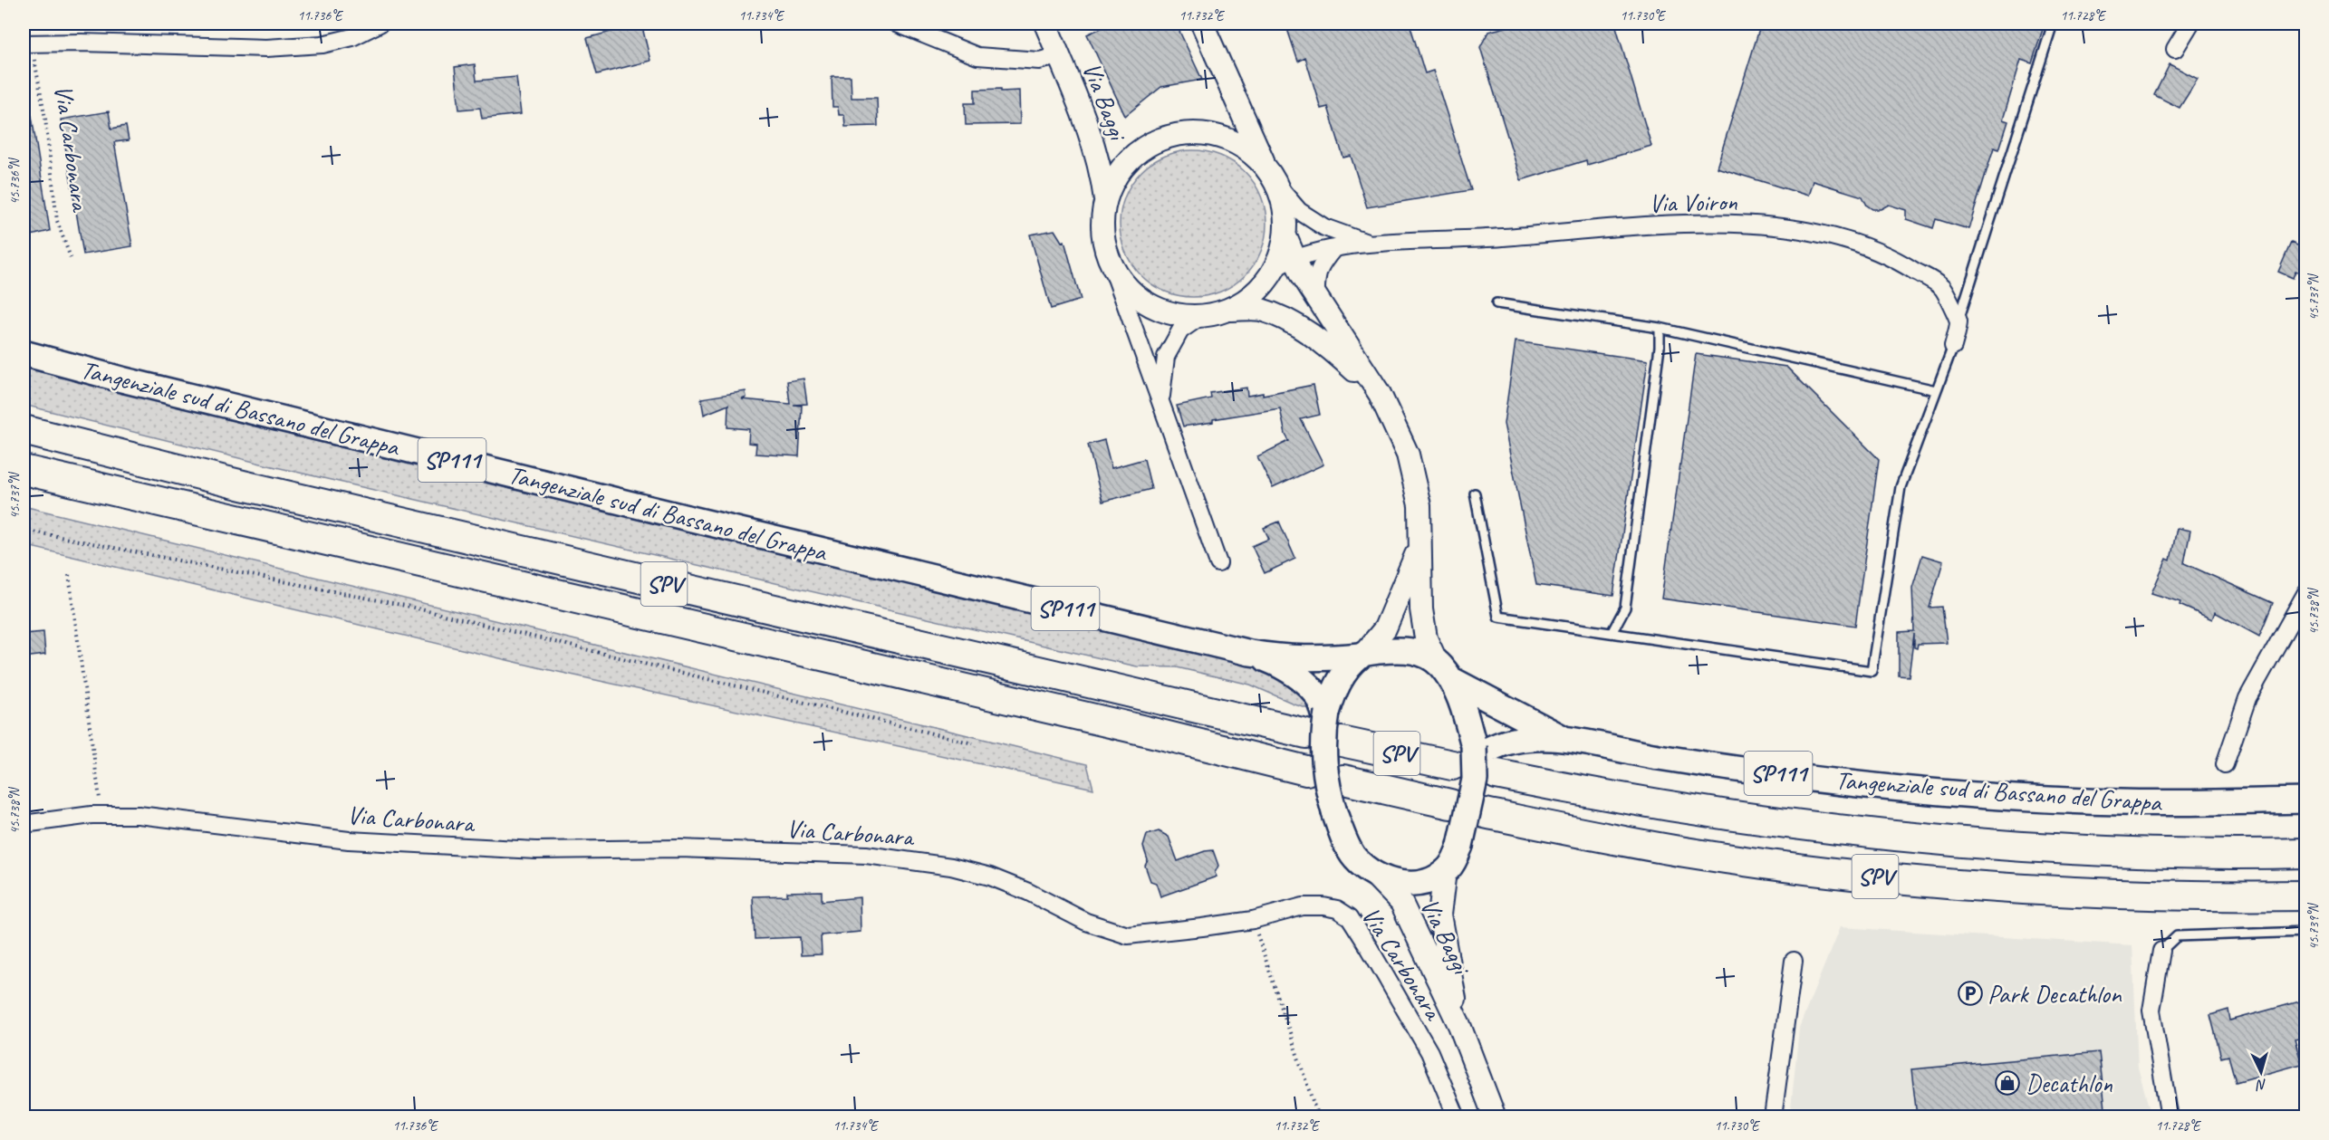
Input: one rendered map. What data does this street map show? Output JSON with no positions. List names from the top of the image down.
{
  "streets": {
    "highway": ["SPV"],
    "main road": ["Via Baggi", "Tangenziale sud di Bassano del Grappa", "SP111"],
    "street": ["Via Carbonara", "Via Voiron"]
  },
  "crossings": [
    ["Via Baggi", "Via Voiron"],
    ["Via Baggi", "Tangenziale sud di Bassano del Grappa"],
    ["Tangenziale sud di Bassano del Grappa", "SPV"]
  ],
  "places": {
    "parking": ["Park Decathlon"],
    "shop": ["Decathlon"]
  },
  "north": "bottom",
  "coordinates": [
    "11.736°E",
    "11.734°E",
    "11.732°E",
    "11.730°E",
    "11.728°E",
    "45.736°N",
    "45.737°N",
    "45.738°N",
    "45.739°N"
  ]
}
